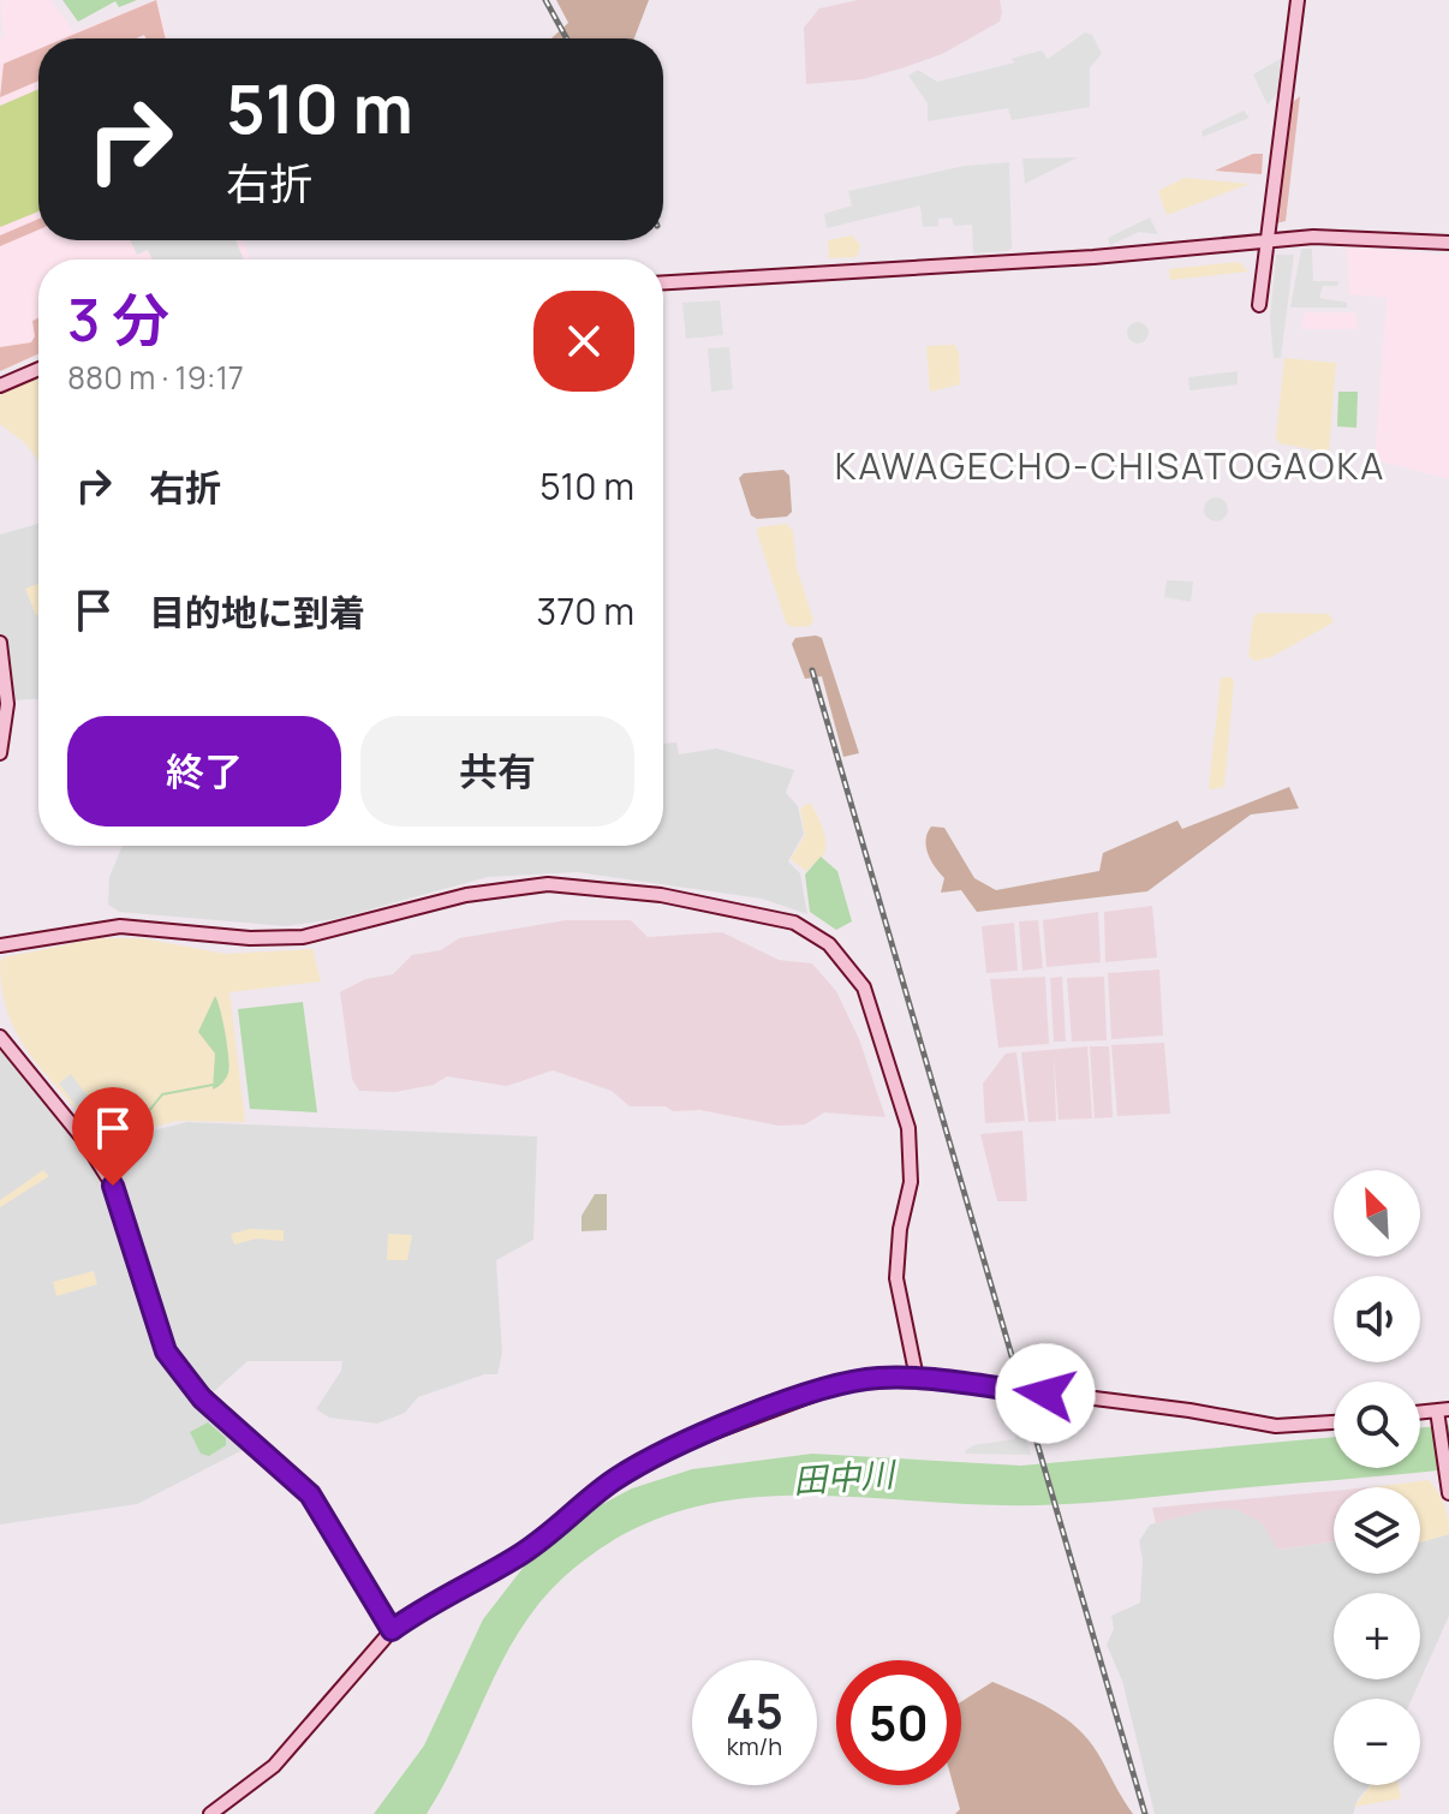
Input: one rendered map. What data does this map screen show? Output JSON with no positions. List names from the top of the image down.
{
  "districts": ["KAWAGECHO-CHISATOGAOKA"],
  "water": ["田中川"],
  "north": "top left",
  "page": {
    "turn": ["510 m", "右折"],
    "heading": ["3 分", "880 m · 19:17"],
    "list": [
      {
        "name": "右折",
        "value": "510 m"
      },
      {
        "name": "目的地に到着",
        "value": "370 m"
      }
    ],
    "buttons": ["終了", "共有"],
    "map_buttons": ["+", "−"],
    "speed": "45 km/h",
    "limit": "50"
  }
}
